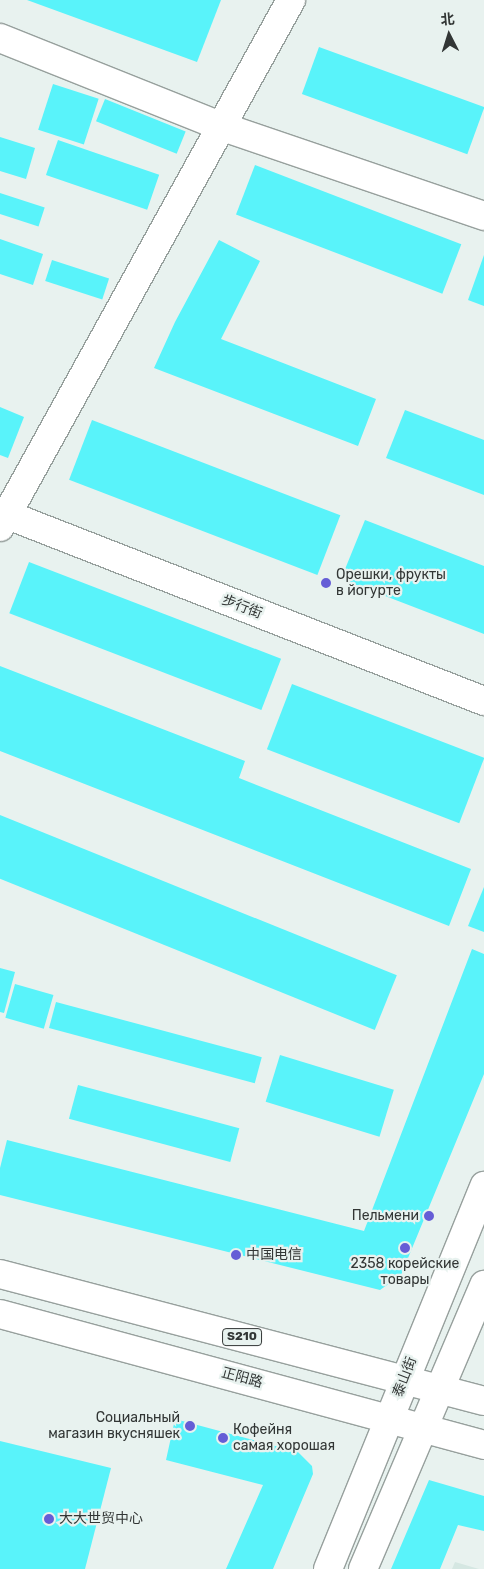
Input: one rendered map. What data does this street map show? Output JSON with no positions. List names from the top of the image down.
{
  "streets": {
    "main road": [
      "步行街",
      "S210",
      "泰山街",
      "正阳路"
    ]
  },
  "crossings": [
    ["S210", "泰山街"],
    ["泰山街", "正阳路"]
  ],
  "places": [
    "Орешки, фрукты в йогурте",
    "Пельмени",
    "2358 корейские товары",
    "中国电信",
    "Социальный магазин вкусняшек",
    "Кофейня самая хорошая",
    "大大世贸中心"
  ],
  "north": "top"
}
